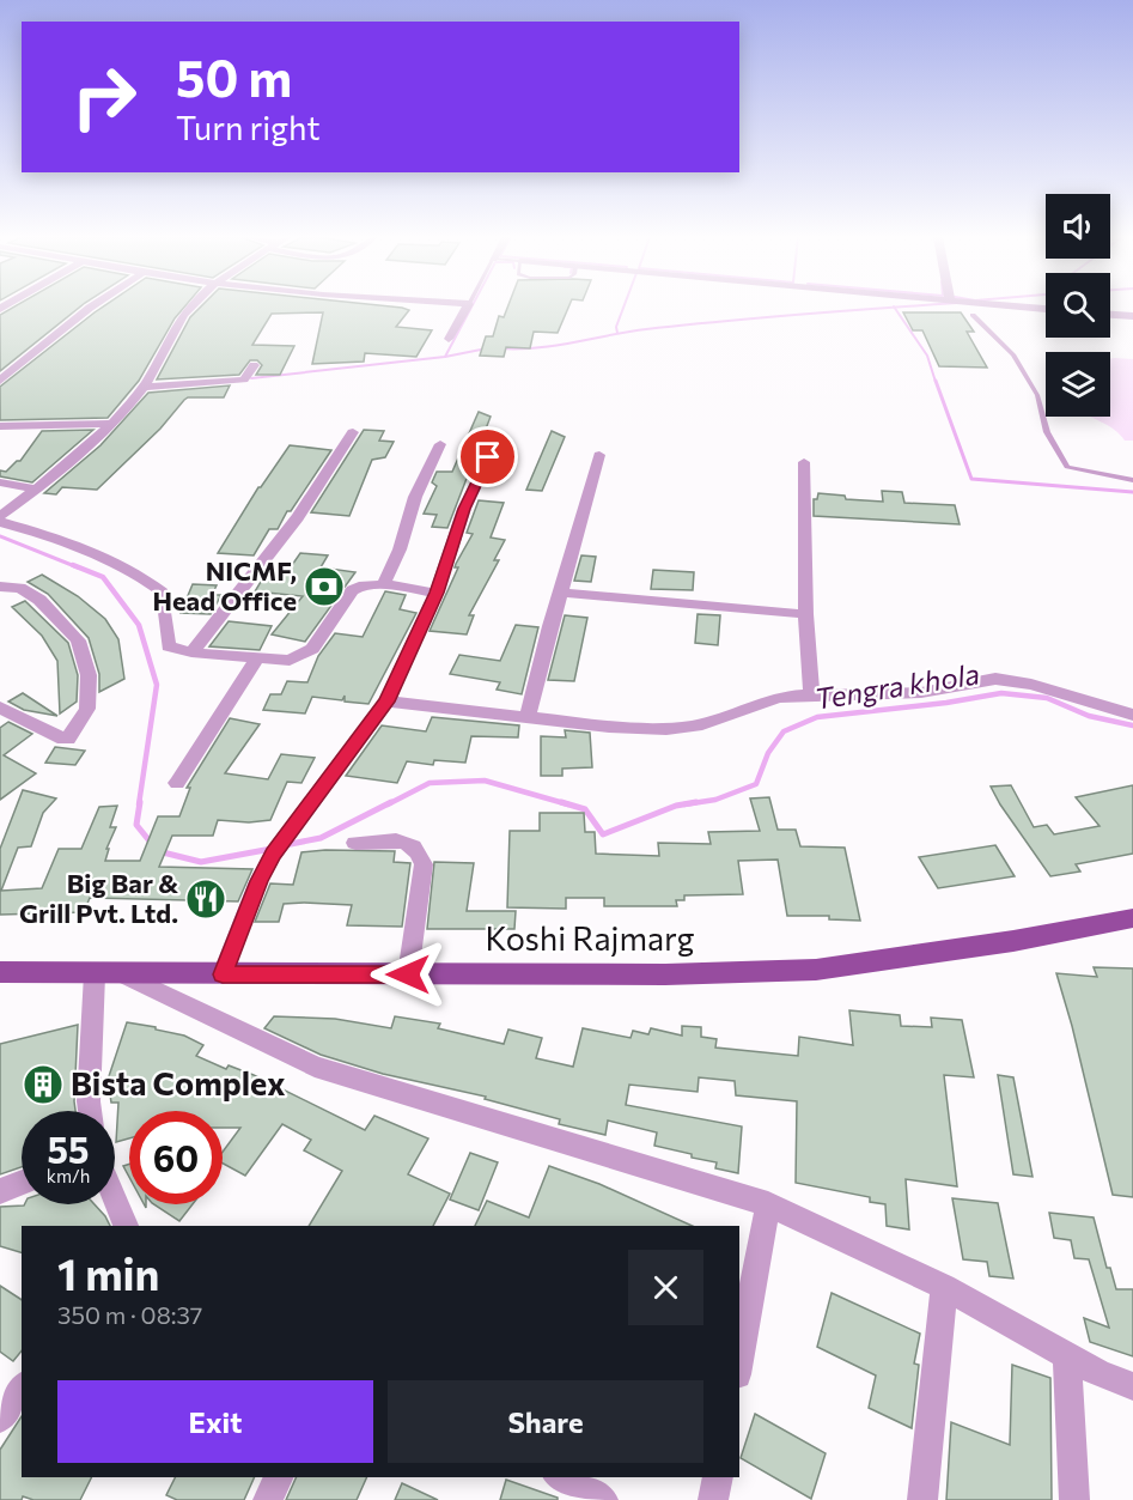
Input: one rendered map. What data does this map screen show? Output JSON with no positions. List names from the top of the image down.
{
  "streets": {
    "main road": ["Koshi Rajmarg"]
  },
  "water": ["Tengra khola"],
  "places": {
    "bank": ["NICMF, Head Office"],
    "restaurant": ["Big Bar & Grill Pvt. Ltd."],
    "building": ["Bista Complex"]
  },
  "page": {
    "turn": ["50 m", "Turn right"],
    "speed": "55 km/h",
    "limit": "60",
    "heading": ["1 min", "350 m · 08:37"],
    "buttons": ["Exit", "Share"]
  }
}
